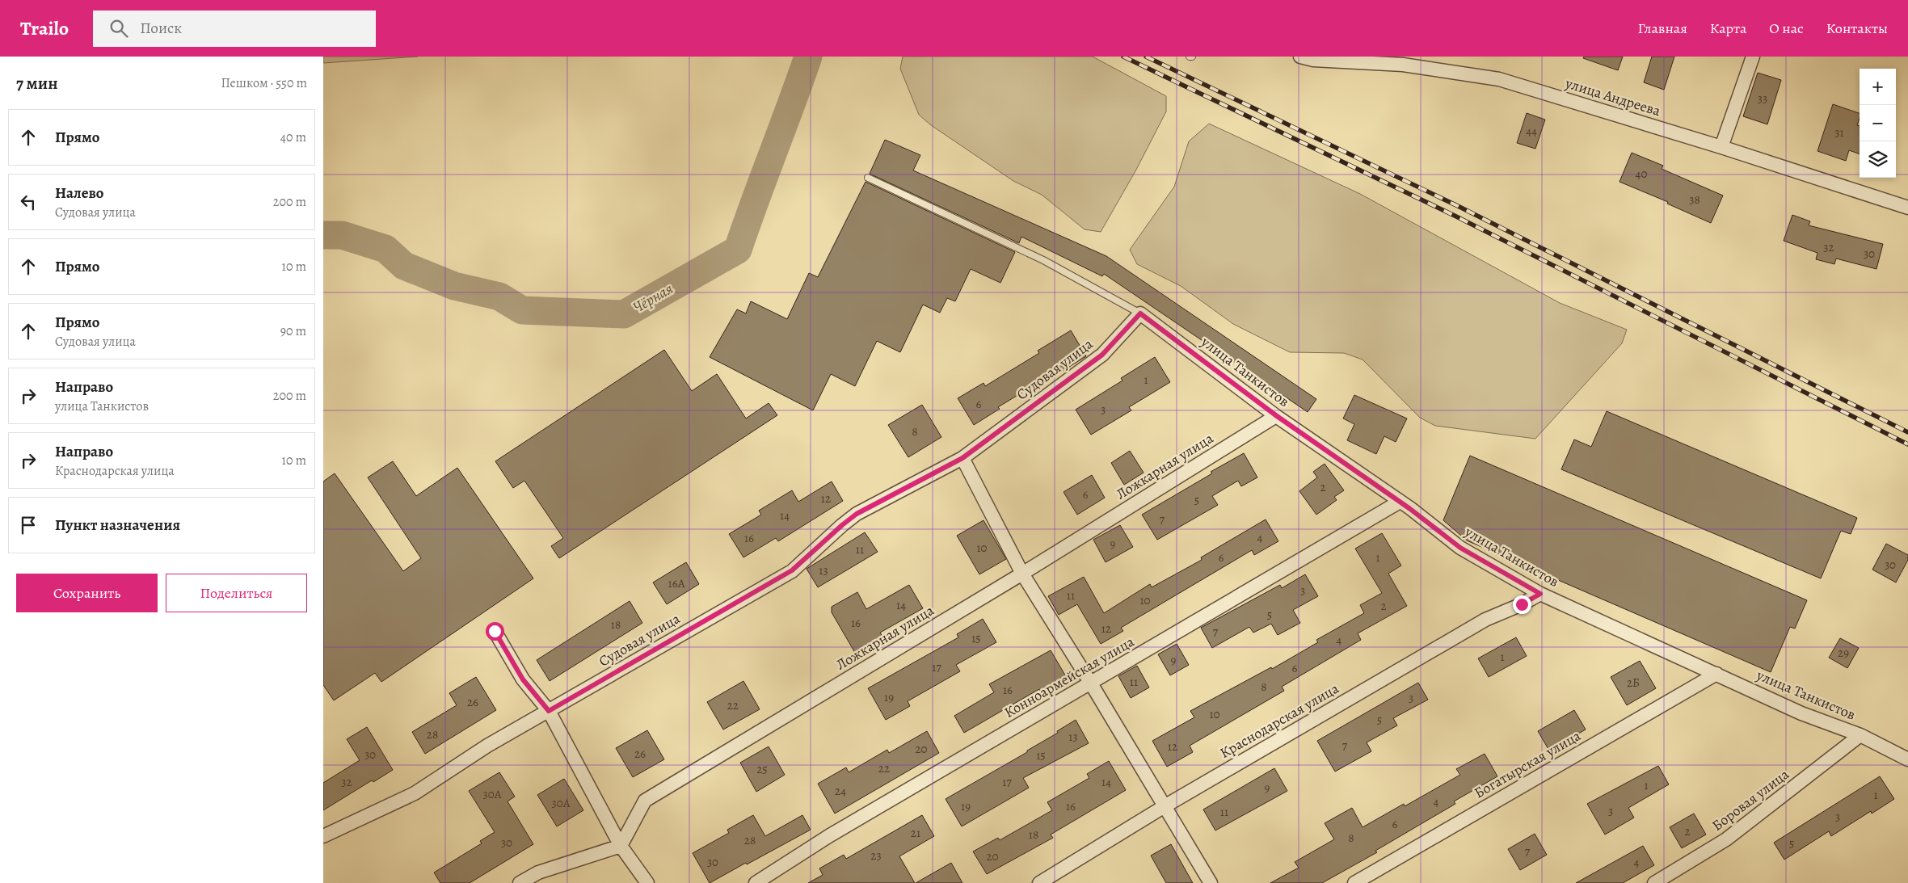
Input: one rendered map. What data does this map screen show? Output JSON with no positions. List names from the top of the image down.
{
  "streets": {
    "street": [
      "улица Андреева",
      "Судовая улица",
      "улица Танкистов",
      "Ложкарная улица",
      "Конноармейская улица",
      "Краснодарская улица",
      "Богатырская улица",
      "Боровая улица"
    ]
  },
  "crossings": [
    ["Судовая улица", "улица Танкистов"],
    ["улица Танкистов", "Ложкарная улица"],
    ["улица Танкистов", "Конноармейская улица"],
    ["улица Танкистов", "Краснодарская улица"],
    ["улица Танкистов", "Богатырская улица"],
    ["улица Танкистов", "Боровая улица"]
  ],
  "water": ["Чёрная"],
  "house_numbers": [
    "33",
    "44",
    "31",
    "40",
    "38",
    "32",
    "30",
    "1",
    "6",
    "3",
    "8",
    "2",
    "6",
    "12",
    "5",
    "14",
    "7",
    "4",
    "16",
    "9",
    "10",
    "11",
    "6",
    "1",
    "30",
    "13",
    "16А",
    "3",
    "11",
    "10",
    "14",
    "2",
    "5",
    "16",
    "18",
    "12",
    "7",
    "15",
    "4",
    "29",
    "1",
    "9",
    "17",
    "6",
    "11",
    "2Б",
    "8",
    "16",
    "19",
    "3",
    "26",
    "22",
    "10",
    "5",
    "28",
    "13",
    "7",
    "12",
    "20",
    "26",
    "30",
    "15",
    "22",
    "25",
    "32",
    "17",
    "14",
    "1",
    "9",
    "24",
    "30А",
    "1",
    "4",
    "30А",
    "19",
    "16",
    "3",
    "11",
    "3",
    "6",
    "2",
    "21",
    "18",
    "8",
    "28",
    "30",
    "5",
    "7",
    "23",
    "20",
    "30",
    "4"
  ],
  "page": {
    "header": "Trailo",
    "search": "Поиск",
    "nav": [
      "Главная",
      "Карта",
      "О нас",
      "Контакты"
    ],
    "heading": ["7 мин", "Пешком · 550 m"],
    "map_buttons": ["+", "−"],
    "list": [
      ["Прямо", "40 m"],
      ["Налево", "Судовая улица", "200 m"],
      ["Прямо", "10 m"],
      ["Прямо", "Судовая улица", "90 m"],
      ["Направо", "улица Танкистов", "200 m"],
      ["Направо", "Краснодарская улица", "10 m"],
      "Пункт назначения"
    ],
    "buttons": ["Сохранить", "Поделиться"]
  }
}
